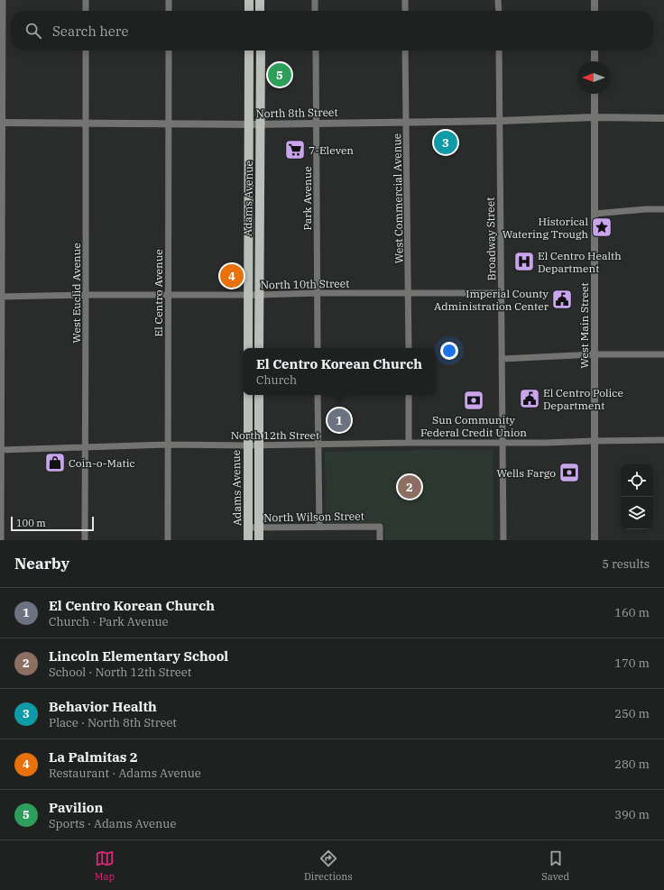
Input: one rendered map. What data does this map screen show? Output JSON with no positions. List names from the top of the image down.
{
  "streets": {
    "main road": ["Adams Avenue"],
    "street": [
      "North 8th Street",
      "Park Avenue",
      "West Commercial Avenue",
      "Broadway Street",
      "North 10th Street",
      "West Euclid Avenue",
      "El Centro Avenue",
      "West Main Street",
      "North 12th Street",
      "North Wilson Street"
    ]
  },
  "crossings": [
    ["North 8th Street", "Adams Avenue"],
    ["North 8th Street", "Park Avenue"],
    ["North 8th Street", "West Commercial Avenue"],
    ["North 8th Street", "Broadway Street"],
    ["North 8th Street", "West Euclid Avenue"],
    ["North 8th Street", "El Centro Avenue"],
    ["North 8th Street", "West Main Street"],
    ["Adams Avenue", "North 10th Street"],
    ["Adams Avenue", "North 12th Street"],
    ["Adams Avenue", "North Wilson Street"],
    ["Park Avenue", "North 10th Street"],
    ["West Commercial Avenue", "North 10th Street"],
    ["Broadway Street", "North 10th Street"],
    ["Broadway Street", "North 12th Street"],
    ["North 10th Street", "West Euclid Avenue"],
    ["North 10th Street", "El Centro Avenue"],
    ["West Euclid Avenue", "North 12th Street"],
    ["El Centro Avenue", "North 12th Street"],
    ["West Main Street", "North 12th Street"]
  ],
  "places": {
    "supermarket": ["7-Eleven"],
    "place": ["Historical Watering Trough"],
    "hospital": ["El Centro Health Department"],
    "public building": ["Imperial County Administration Center", "El Centro Police Department"],
    "bank": ["Sun Community Federal Credit Union", "Wells Fargo"],
    "shop": ["Coin-o-Matic"]
  },
  "scale_bar": "100 m",
  "north": "left",
  "page": {
    "search": "Search here",
    "pins": [
      "5",
      "3",
      "4",
      "1",
      "2"
    ],
    "popup": ["El Centro Korean Church", "Church"],
    "scale": "100 m",
    "heading": ["Nearby", "5 results"],
    "list": [
      {
        "mark": "1",
        "name": "El Centro Korean Church",
        "note": "Church · Park Avenue",
        "value": "160 m"
      },
      {
        "mark": "2",
        "name": "Lincoln Elementary School",
        "note": "School · North 12th Street",
        "value": "170 m"
      },
      {
        "mark": "3",
        "name": "Behavior Health",
        "note": "Place · North 8th Street",
        "value": "250 m"
      },
      {
        "mark": "4",
        "name": "La Palmitas 2",
        "note": "Restaurant · Adams Avenue",
        "value": "280 m"
      },
      {
        "mark": "5",
        "name": "Pavilion",
        "note": "Sports · Adams Avenue",
        "value": "390 m"
      }
    ],
    "nav": ["Map", "Directions", "Saved"]
  }
}
